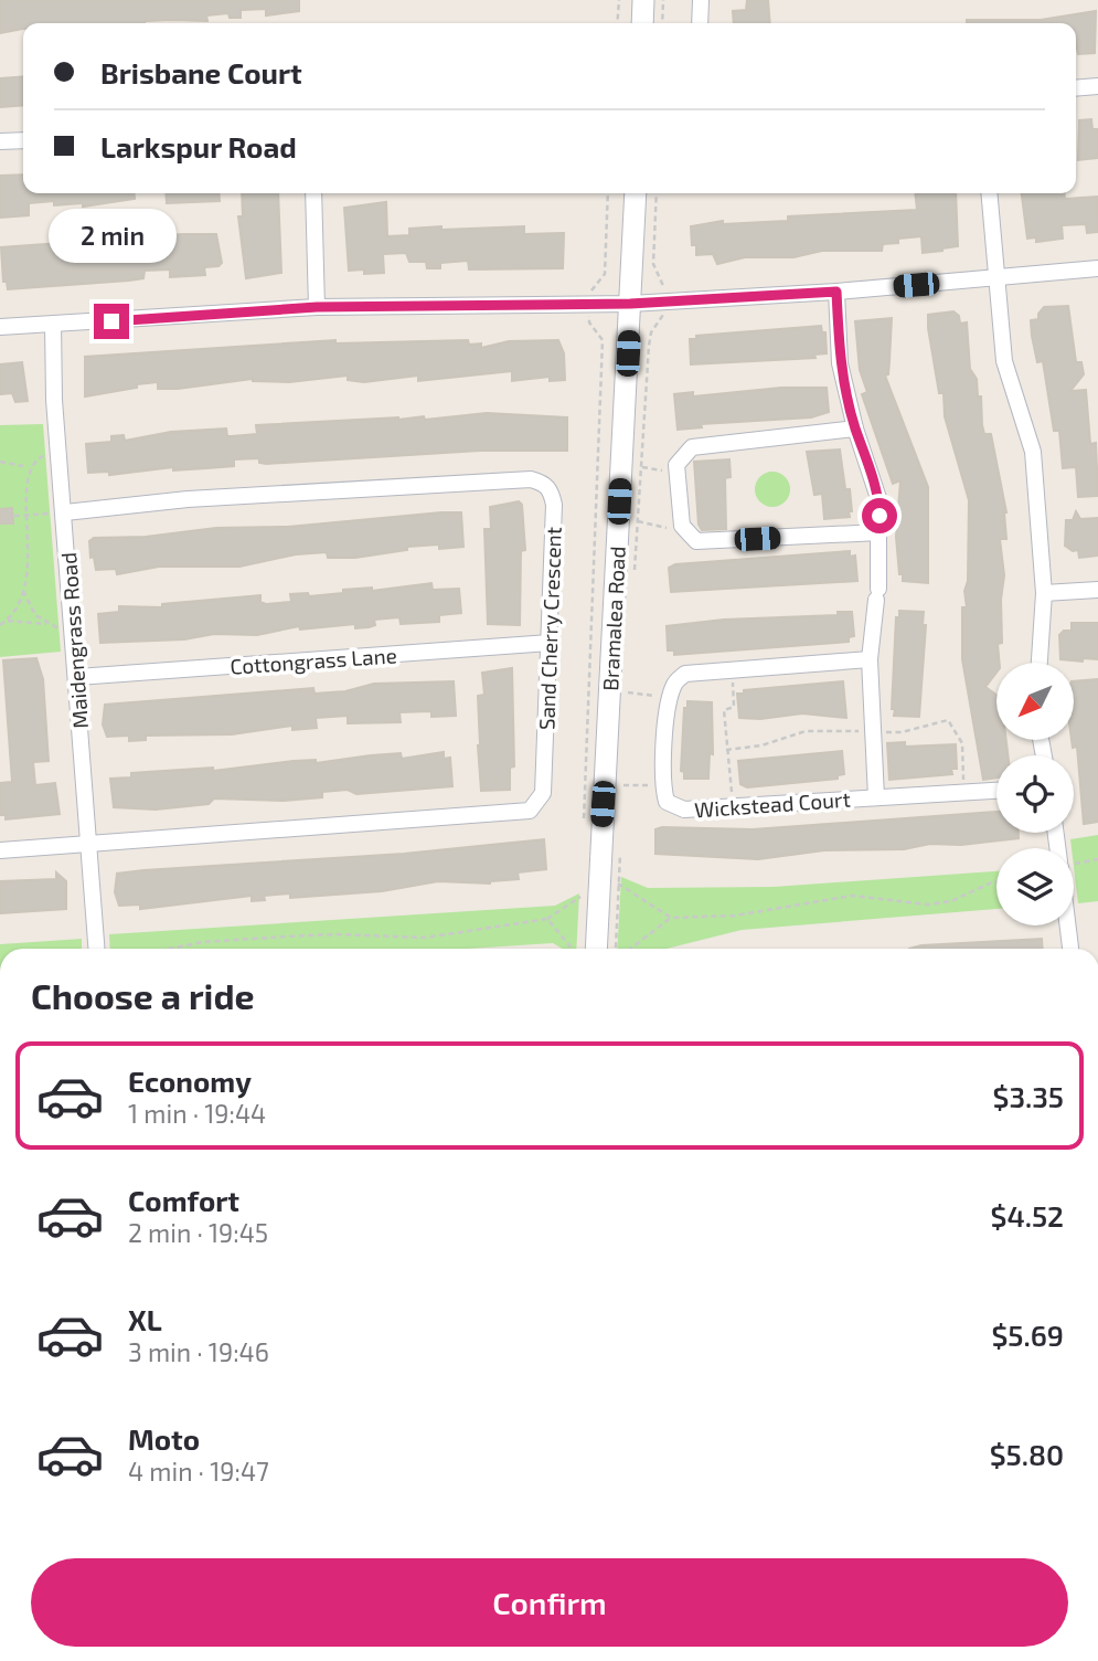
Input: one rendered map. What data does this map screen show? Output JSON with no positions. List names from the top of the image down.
{
  "streets": {
    "main road": ["Bramalea Road"],
    "street": [
      "Sand Cherry Crescent",
      "Maidengrass Road",
      "Cottongrass Lane",
      "Wickstead Court"
    ]
  },
  "crossings": [
    ["Sand Cherry Crescent", "Maidengrass Road"],
    ["Sand Cherry Crescent", "Cottongrass Lane"],
    ["Maidengrass Road", "Cottongrass Lane"]
  ],
  "north": "bottom left",
  "page": {
    "banner": ["Brisbane Court", "Larkspur Road"],
    "bubble": "2 min",
    "heading": "Choose a ride",
    "list": [
      {
        "name": "Economy",
        "note": "1 min · 19:44",
        "value": "$3.35"
      },
      {
        "name": "Comfort",
        "note": "2 min · 19:45",
        "value": "$4.52"
      },
      {
        "name": "XL",
        "note": "3 min · 19:46",
        "value": "$5.69"
      },
      {
        "name": "Moto",
        "note": "4 min · 19:47",
        "value": "$5.80"
      }
    ],
    "buttons": "Confirm"
  }
}
